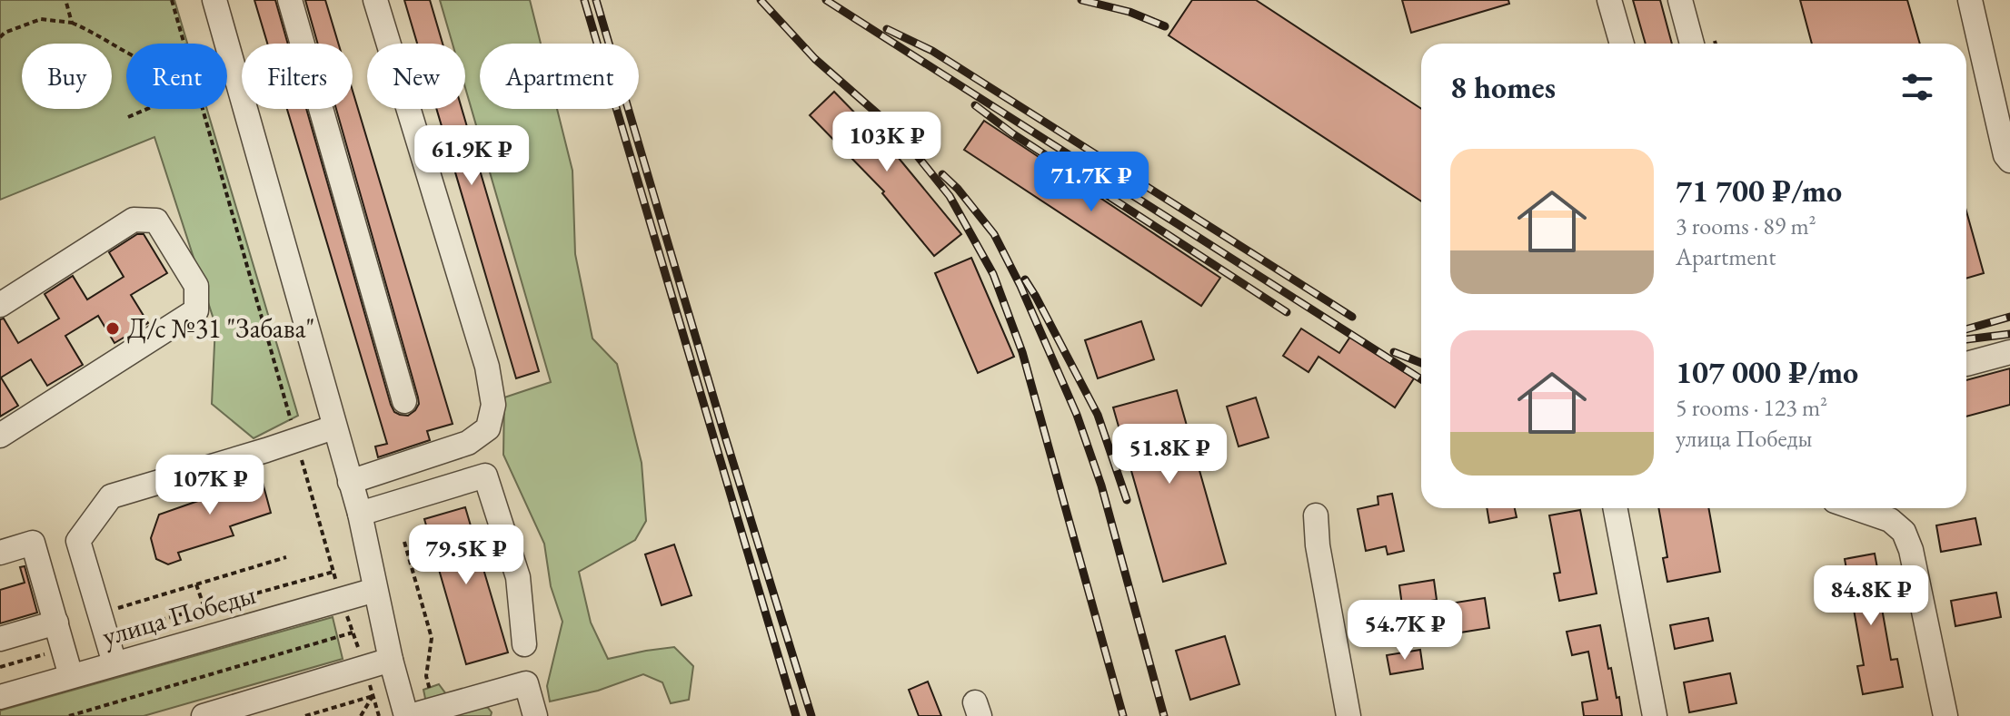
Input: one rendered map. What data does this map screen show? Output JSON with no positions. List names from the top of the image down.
{
  "streets": {
    "street": ["улица Победы"]
  },
  "places": ["Д/с №31 \"Забава\""],
  "page": {
    "chip": [
      "Buy",
      "Rent",
      "Filters",
      "New",
      "Apartment"
    ],
    "heading": "8 homes",
    "price": [
      "103K ₽",
      "61.9K ₽",
      "71.7K ₽",
      "51.8K ₽",
      "107K ₽",
      "79.5K ₽",
      "84.8K ₽",
      "54.7K ₽"
    ],
    "list": [
      {
        "name": "71 700 ₽/mo",
        "note": "3 rooms · 89 m² · Apartment"
      },
      {
        "name": "107 000 ₽/mo",
        "note": "5 rooms · 123 m² · улица Победы"
      }
    ]
  }
}
